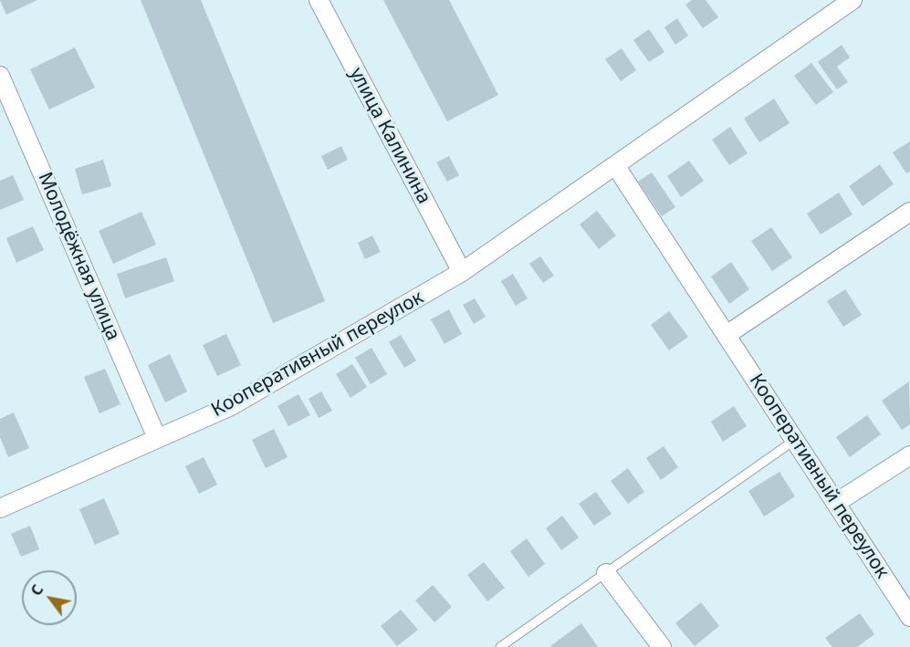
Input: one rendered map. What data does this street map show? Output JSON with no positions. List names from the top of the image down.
{
  "streets": {
    "street": ["улица Калинина", "Молодёжная улица", "Кооперативный переулок"]
  },
  "crossings": [
    ["улица Калинина", "Кооперативный переулок"],
    ["Молодёжная улица", "Кооперативный переулок"]
  ],
  "north": "top left"
}
